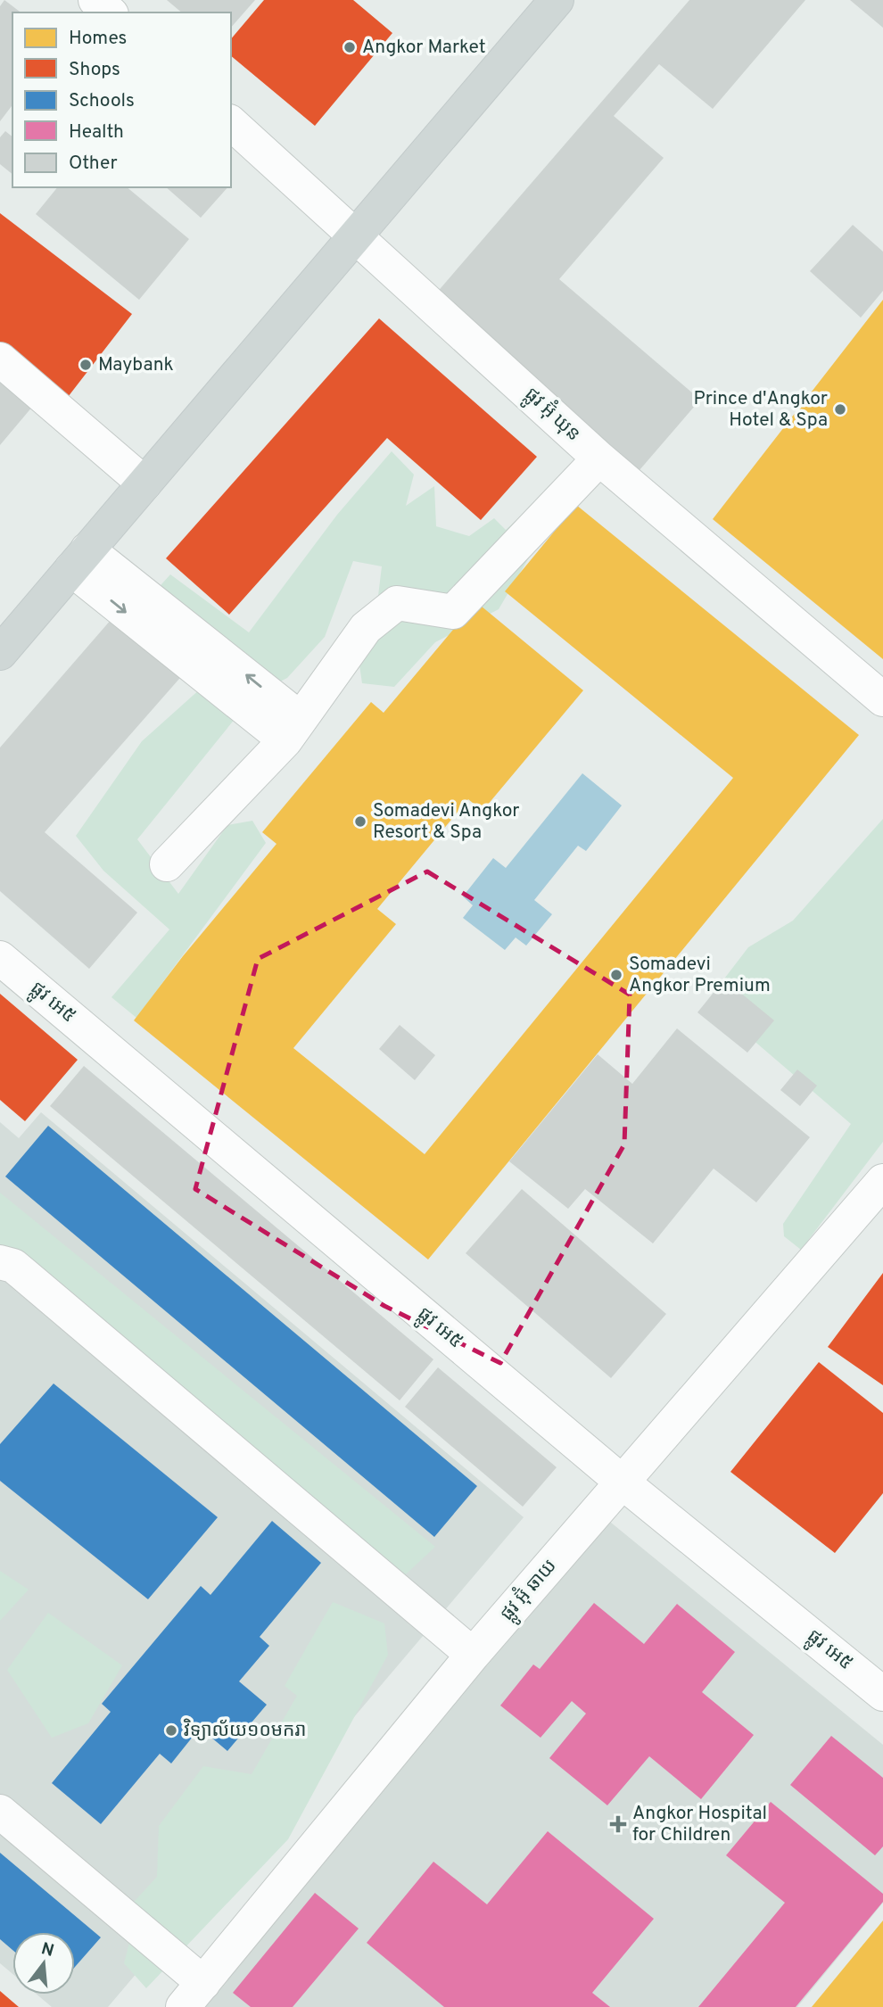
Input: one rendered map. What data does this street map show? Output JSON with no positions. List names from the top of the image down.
{
  "streets": {
    "street": ["ផ្លូវ អ៊ុំ ឃុន", "ផ្លូវ អេ៥", "ផ្លូវ អ៊ុំ ឆាយ"]
  },
  "crossings": [
    ["ផ្លូវ អេ៥", "ផ្លូវ អ៊ុំ ឆាយ"]
  ],
  "places": {
    "other": [
      "Angkor Market",
      "Maybank",
      "Prince d'Angkor Hotel & Spa",
      "Somadevi Angkor Resort & Spa",
      "Somadevi Angkor Premium",
      "វិទ្យាល័យ១០មករា"
    ],
    "health": ["Angkor Hospital for Children"]
  },
  "legend": [
    "Homes",
    "Shops",
    "Schools",
    "Health",
    "Other"
  ],
  "north": "top"
}
